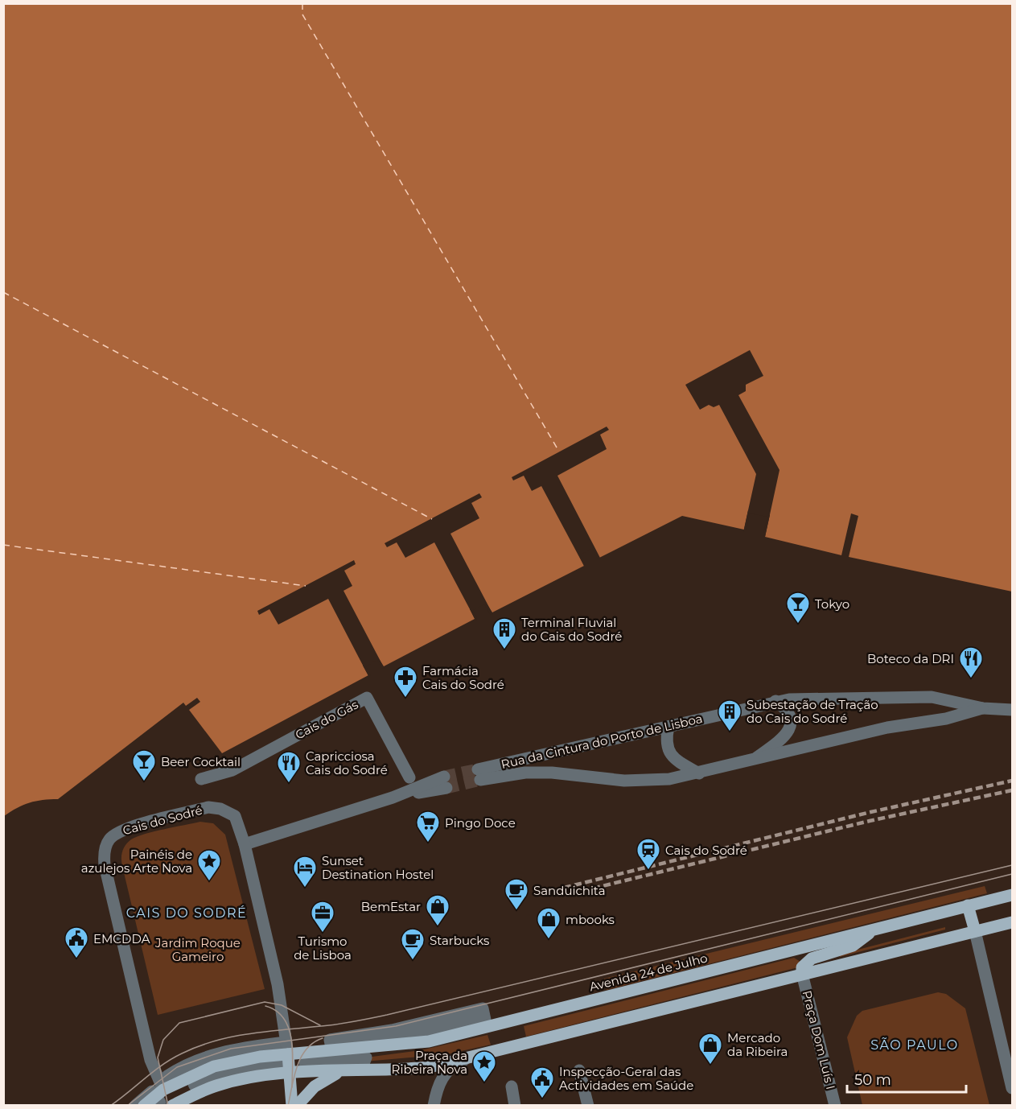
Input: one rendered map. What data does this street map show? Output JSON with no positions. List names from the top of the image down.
{
  "streets": {
    "main road": ["Avenida 24 de Julho"],
    "street": [
      "Cais do Gás",
      "Rua da Cintura do Porto de Lisboa",
      "Cais do Sodré",
      "Praça Dom Luís I"
    ]
  },
  "crossings": [
    ["Cais do Sodré", "Avenida 24 de Julho"]
  ],
  "districts": ["CAIS DO SODRÉ", "SÃO PAULO"],
  "parks": ["Jardim Roque Gameiro"],
  "places": {
    "bar": ["Tokyo", "Beer Cocktail"],
    "building": ["Terminal Fluvial do Cais do Sodré", "Subestação de Tração do Cais do Sodré"],
    "restaurant": ["Boteco da DRI", "Capricciosa Cais do Sodré"],
    "pharmacy": ["Farmácia Cais do Sodré"],
    "supermarket": ["Pingo Doce"],
    "station": ["Cais do Sodré"],
    "place": ["Painéis de azulejos Arte Nova", "Praça da Ribeira Nova"],
    "hotel": ["Sunset Destination Hostel"],
    "cafe": ["Sanduichita", "Starbucks"],
    "shop": ["BemEstar", "mbooks", "Mercado da Ribeira"],
    "office": ["Turismo de Lisboa"],
    "public building": ["EMCDDA", "Inspecção-Geral das Actividades em Saúde"]
  },
  "scale_bar": "50 m"
}
